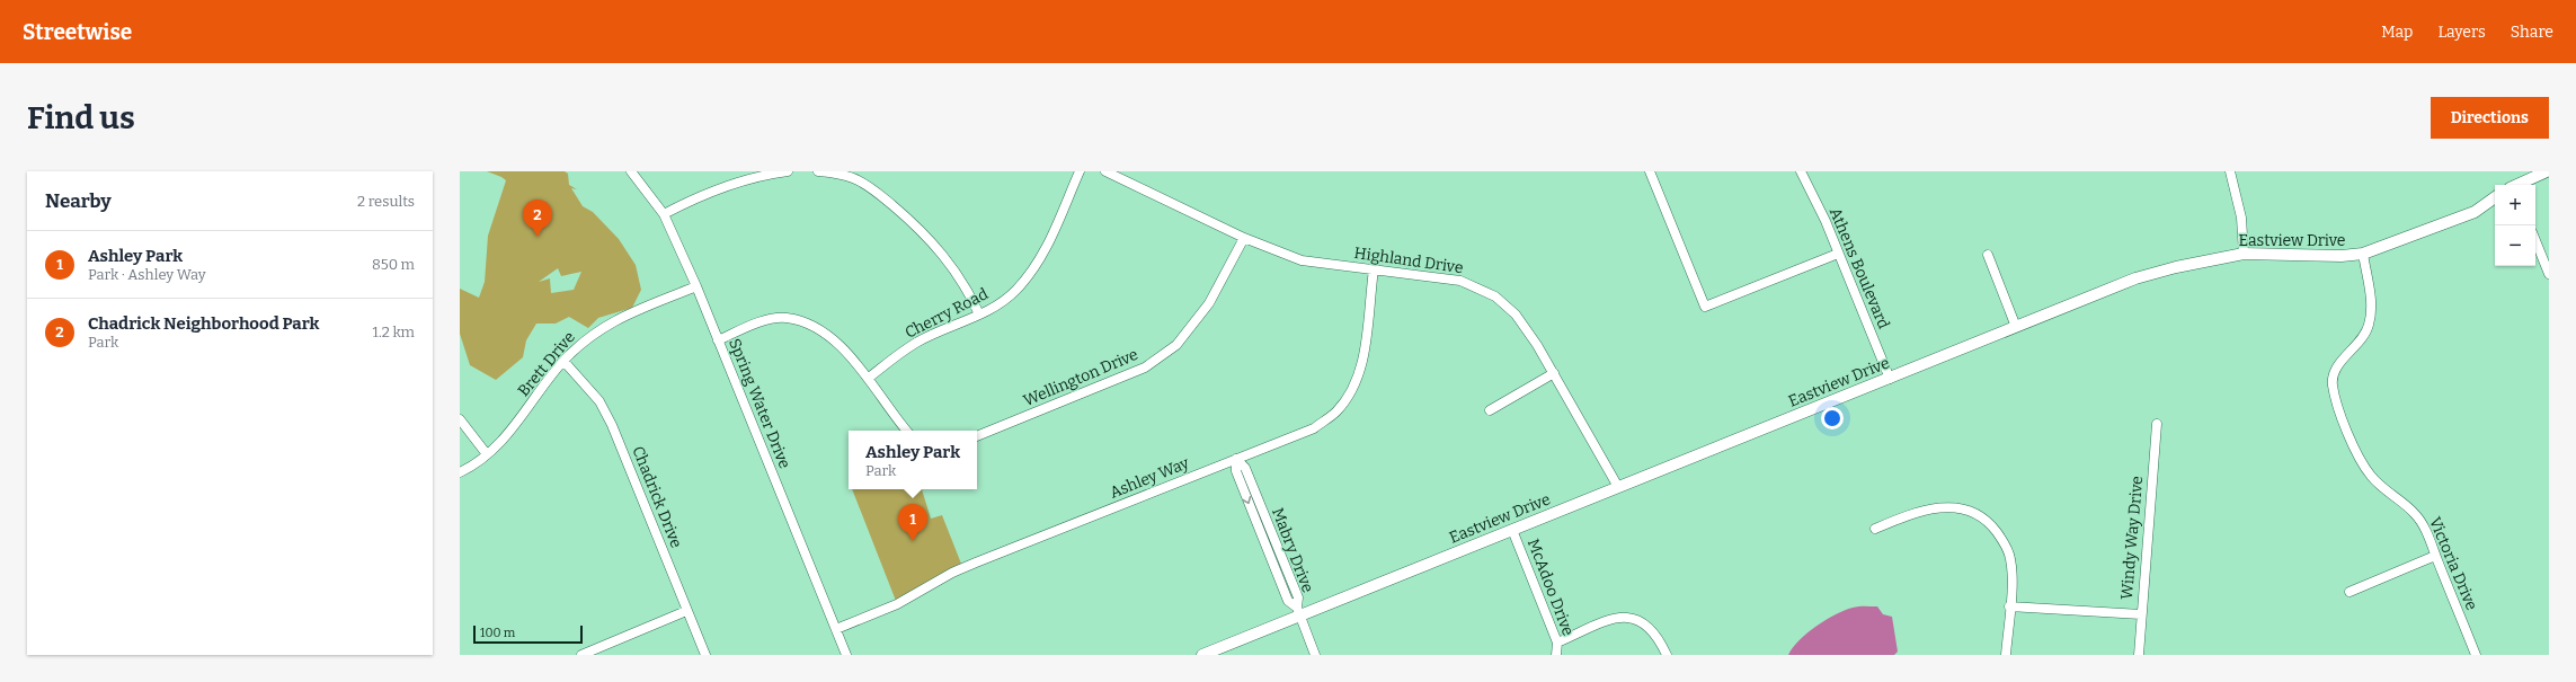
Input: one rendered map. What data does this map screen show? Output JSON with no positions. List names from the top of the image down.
{
  "streets": {
    "street": [
      "Eastview Drive",
      "Highland Drive",
      "Athens Boulevard",
      "Cherry Road",
      "Brett Drive",
      "Wellington Drive",
      "Spring Water Drive",
      "Ashley Way",
      "Chadrick Drive",
      "Windy Way Drive",
      "Mabry Drive",
      "Victoria Drive",
      "McAdoo Drive"
    ]
  },
  "crossings": [
    ["Eastview Drive", "Highland Drive"],
    ["Eastview Drive", "Athens Boulevard"],
    ["Eastview Drive", "Mabry Drive"],
    ["Eastview Drive", "Victoria Drive"],
    ["Eastview Drive", "McAdoo Drive"],
    ["Highland Drive", "Wellington Drive"],
    ["Highland Drive", "Ashley Way"],
    ["Brett Drive", "Spring Water Drive"],
    ["Brett Drive", "Chadrick Drive"],
    ["Spring Water Drive", "Ashley Way"],
    ["Ashley Way", "Mabry Drive"]
  ],
  "scale_bar": "100 m",
  "page": {
    "header": "Streetwise",
    "nav": ["Map", "Layers", "Share"],
    "buttons": "Directions",
    "title": "Find us",
    "heading": ["Nearby", "2 results"],
    "map_buttons": ["+", "−"],
    "pins": ["2", "1"],
    "list": [
      {
        "mark": "1",
        "name": "Ashley Park",
        "note": "Park · Ashley Way",
        "value": "850 m"
      },
      {
        "mark": "2",
        "name": "Chadrick Neighborhood Park",
        "note": "Park",
        "value": "1.2 km"
      }
    ],
    "popup": ["Ashley Park", "Park"],
    "scale": "100 m"
  }
}
